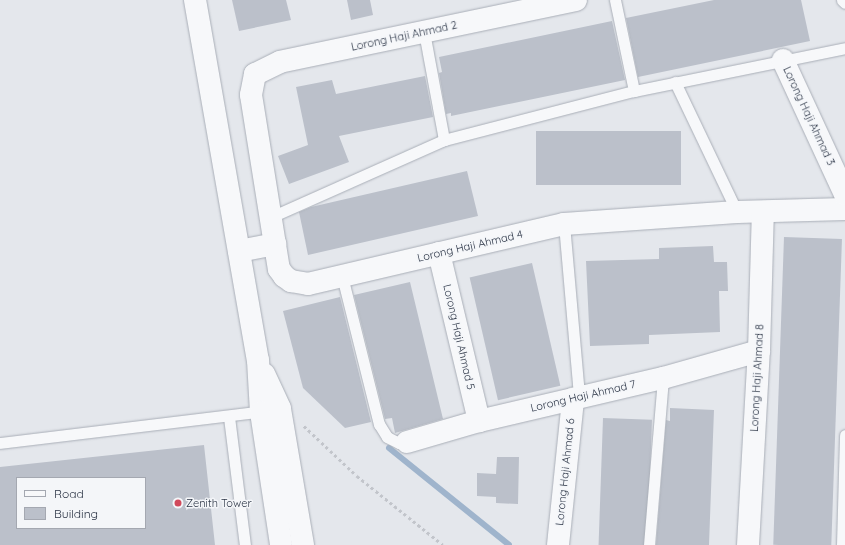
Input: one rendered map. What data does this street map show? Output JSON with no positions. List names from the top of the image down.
{
  "streets": {
    "street": [
      "Lorong Haji Ahmad 2",
      "Lorong Haji Ahmad 3",
      "Lorong Haji Ahmad 4",
      "Lorong Haji Ahmad 5",
      "Lorong Haji Ahmad 8",
      "Lorong Haji Ahmad 7",
      "Lorong Haji Ahmad 6"
    ]
  },
  "crossings": [
    ["Lorong Haji Ahmad 2", "Lorong Haji Ahmad 4"],
    ["Lorong Haji Ahmad 4", "Lorong Haji Ahmad 5"],
    ["Lorong Haji Ahmad 4", "Lorong Haji Ahmad 8"],
    ["Lorong Haji Ahmad 5", "Lorong Haji Ahmad 7"],
    ["Lorong Haji Ahmad 8", "Lorong Haji Ahmad 7"],
    ["Lorong Haji Ahmad 7", "Lorong Haji Ahmad 6"]
  ],
  "places": ["Zenith Tower"],
  "legend": ["Road", "Building"]
}
